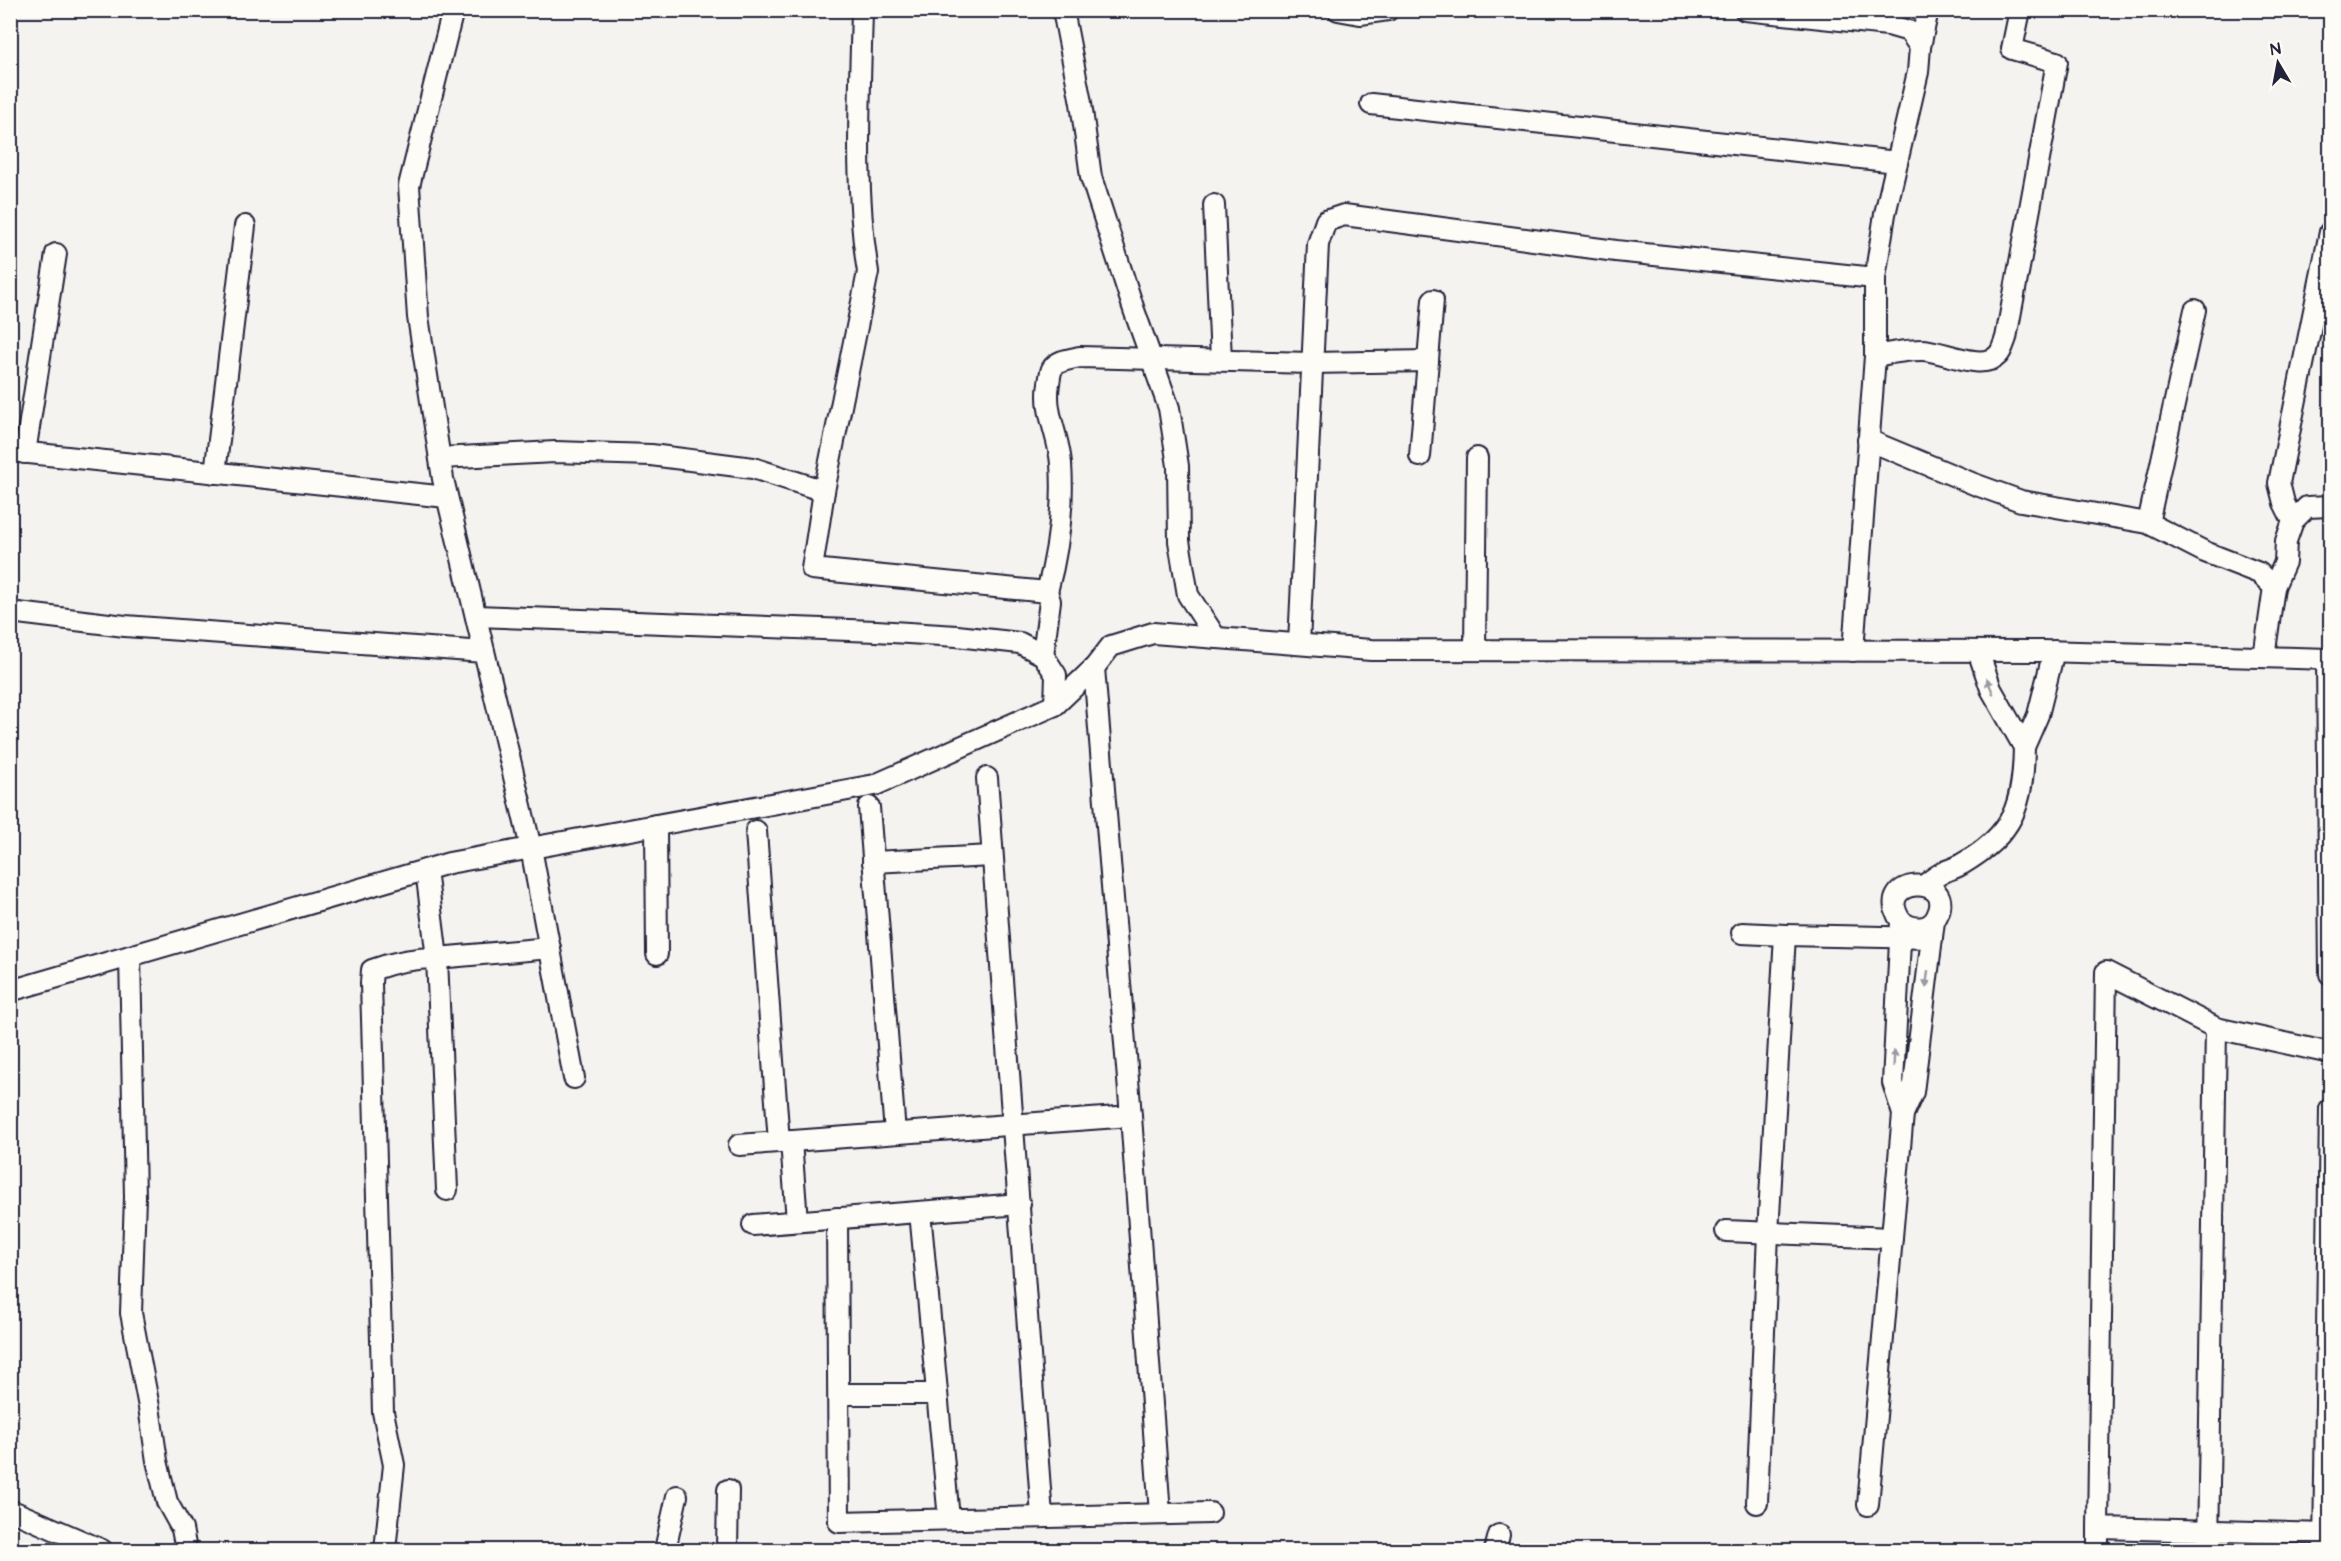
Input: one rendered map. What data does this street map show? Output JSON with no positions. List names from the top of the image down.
{
  "north": "top"
}
